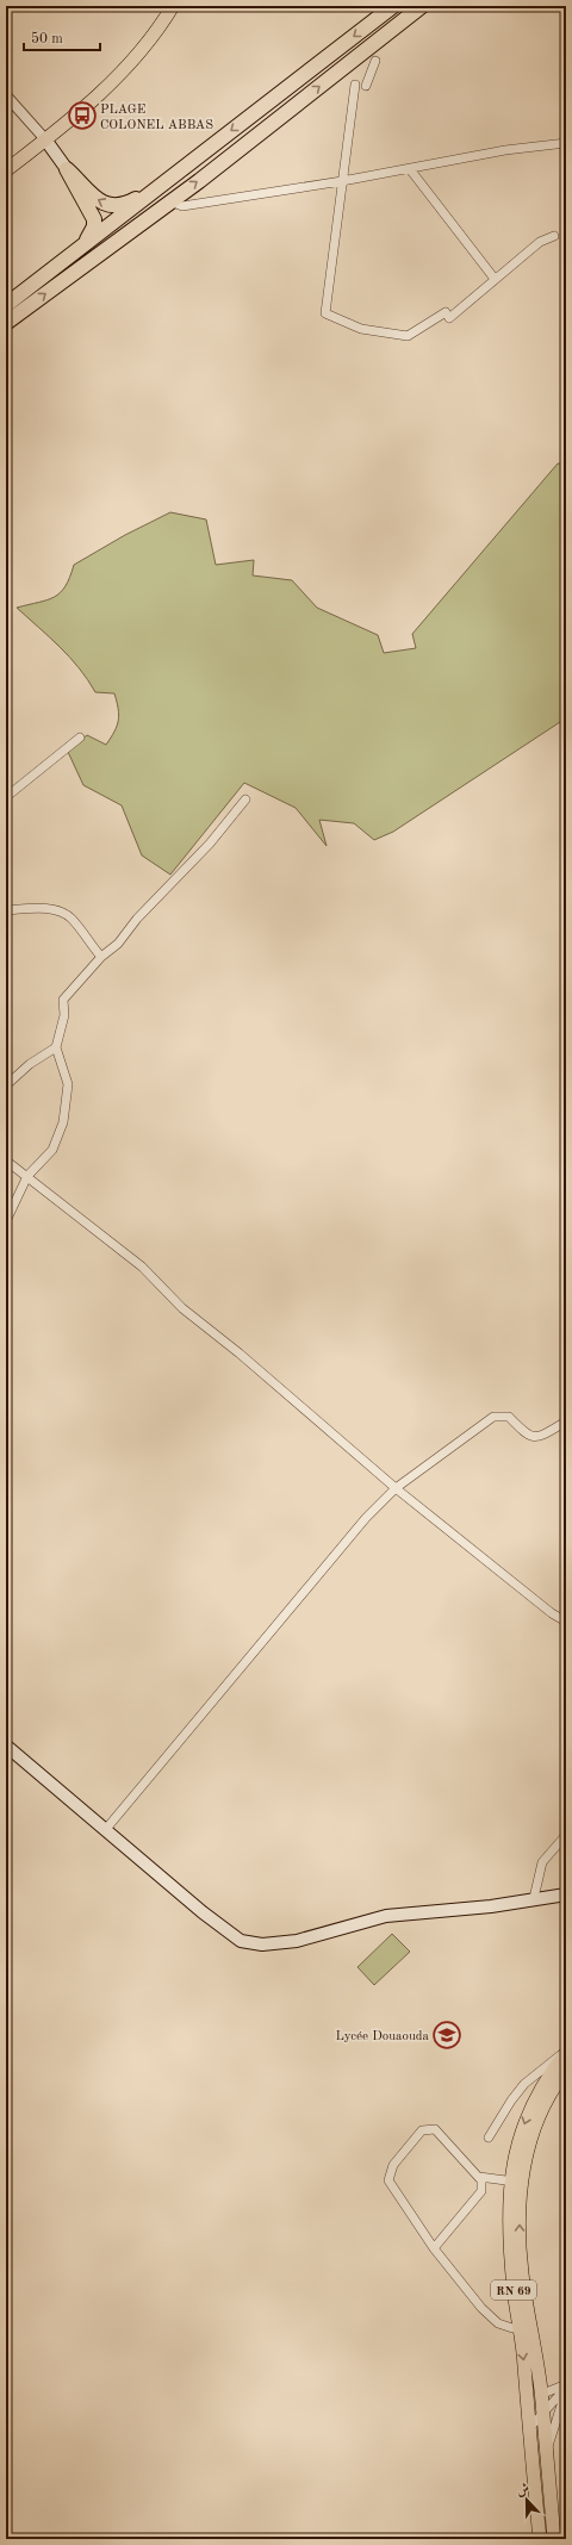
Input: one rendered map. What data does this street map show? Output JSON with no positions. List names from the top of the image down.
{
  "streets": {
    "main road": ["RN 69"]
  },
  "places": {
    "bus stop": ["PLAGE COLONEL ABBAS"],
    "school or university": ["Lycée Douaouda"]
  },
  "scale_bar": "50 m",
  "north": "top"
}
